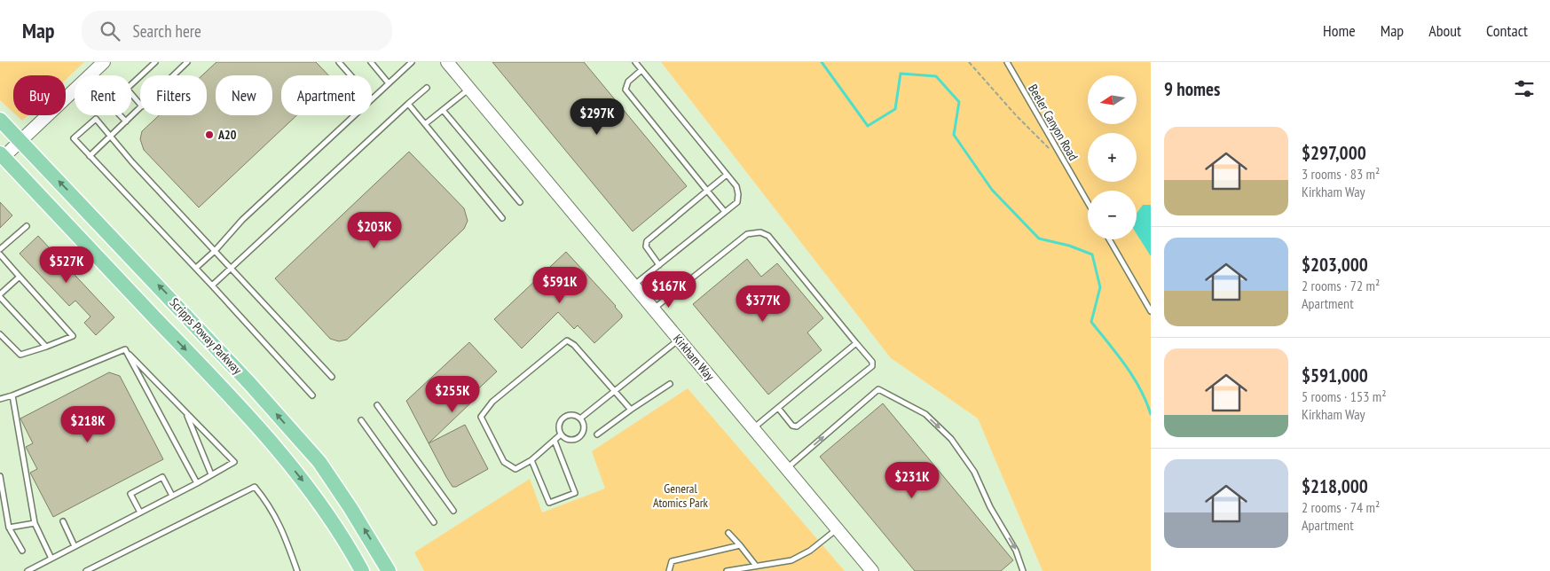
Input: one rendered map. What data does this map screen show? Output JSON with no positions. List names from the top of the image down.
{
  "streets": {
    "main road": ["Scripps Poway Parkway", "Kirkham Way"],
    "lane": ["Beeler Canyon Road"]
  },
  "parks": ["General Atomics Park"],
  "places": ["A20"],
  "north": "left",
  "page": {
    "header": "Map",
    "search": "Search here",
    "nav": [
      "Home",
      "Map",
      "About",
      "Contact"
    ],
    "heading": "9 homes",
    "map_buttons": ["+", "−"],
    "chip": [
      "Buy",
      "Rent",
      "Filters",
      "New",
      "Apartment"
    ],
    "price": [
      "$297K",
      "$203K",
      "$527K",
      "$591K",
      "$167K",
      "$377K",
      "$255K",
      "$218K",
      "$231K"
    ],
    "list": [
      {
        "name": "$297,000",
        "note": "3 rooms · 83 m² · Kirkham Way"
      },
      {
        "name": "$203,000",
        "note": "2 rooms · 72 m² · Apartment"
      },
      {
        "name": "$591,000",
        "note": "5 rooms · 153 m² · Kirkham Way"
      },
      {
        "name": "$218,000",
        "note": "2 rooms · 74 m² · Apartment"
      }
    ]
  }
}
